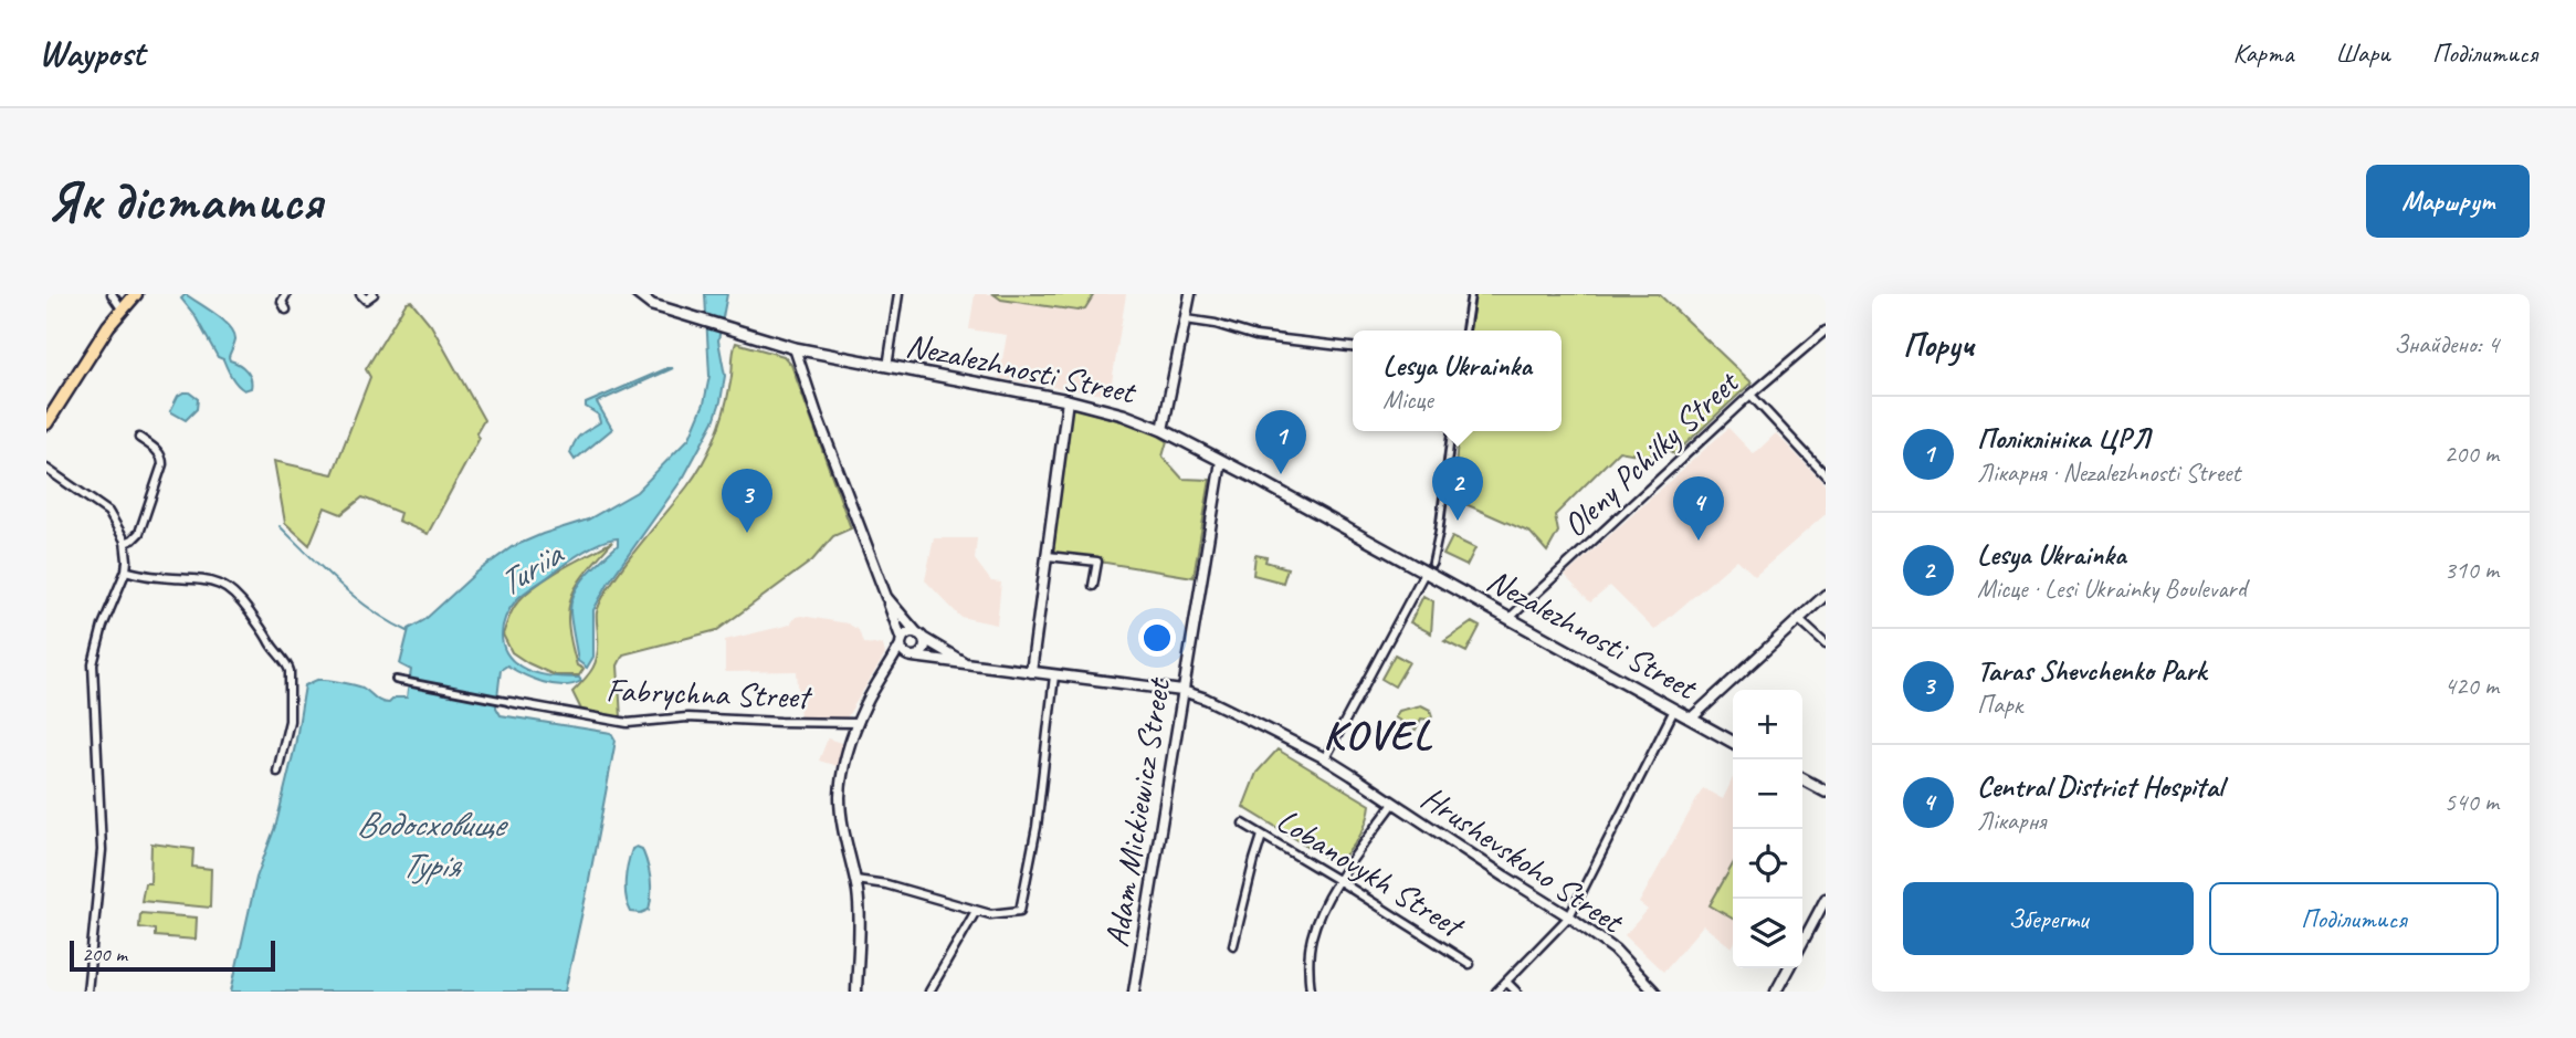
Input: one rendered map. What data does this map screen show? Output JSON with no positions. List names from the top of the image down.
{
  "streets": {
    "main road": ["Nezalezhnosti Street"],
    "street": [
      "Oleny Pchilky Street",
      "Fabrychna Street",
      "Adam Mickiewicz Street",
      "Hrushevskoho Street",
      "Lobanovykh Street"
    ]
  },
  "crossings": [
    ["Nezalezhnosti Street", "Oleny Pchilky Street"],
    ["Nezalezhnosti Street", "Adam Mickiewicz Street"],
    ["Adam Mickiewicz Street", "Hrushevskoho Street"]
  ],
  "districts": ["KOVEL"],
  "water": ["Turiia", "Водосховище Турія"],
  "scale_bar": "200 m",
  "page": {
    "header": "Waypost",
    "nav": ["Карта", "Шари", "Поділитися"],
    "buttons": [
      "Маршрут",
      ["Зберегти", "Поділитися"]
    ],
    "title": "Як дістатися",
    "heading": ["Поруч", "Знайдено: 4"],
    "popup": ["Lesya Ukrainka", "Місце"],
    "list": [
      {
        "mark": "1",
        "name": "Поліклініка ЦРЛ",
        "note": "Лікарня · Nezalezhnosti Street",
        "value": "200 m"
      },
      {
        "mark": "2",
        "name": "Lesya Ukrainka",
        "note": "Місце · Lesi Ukrainky Boulevard",
        "value": "310 m"
      },
      {
        "mark": "3",
        "name": "Taras Shevchenko Park",
        "note": "Парк",
        "value": "420 m"
      },
      {
        "mark": "4",
        "name": "Central District Hospital",
        "note": "Лікарня",
        "value": "540 m"
      }
    ],
    "pins": [
      "1",
      "2",
      "3",
      "4"
    ],
    "map_buttons": ["+", "−"],
    "scale": "200 m"
  }
}
